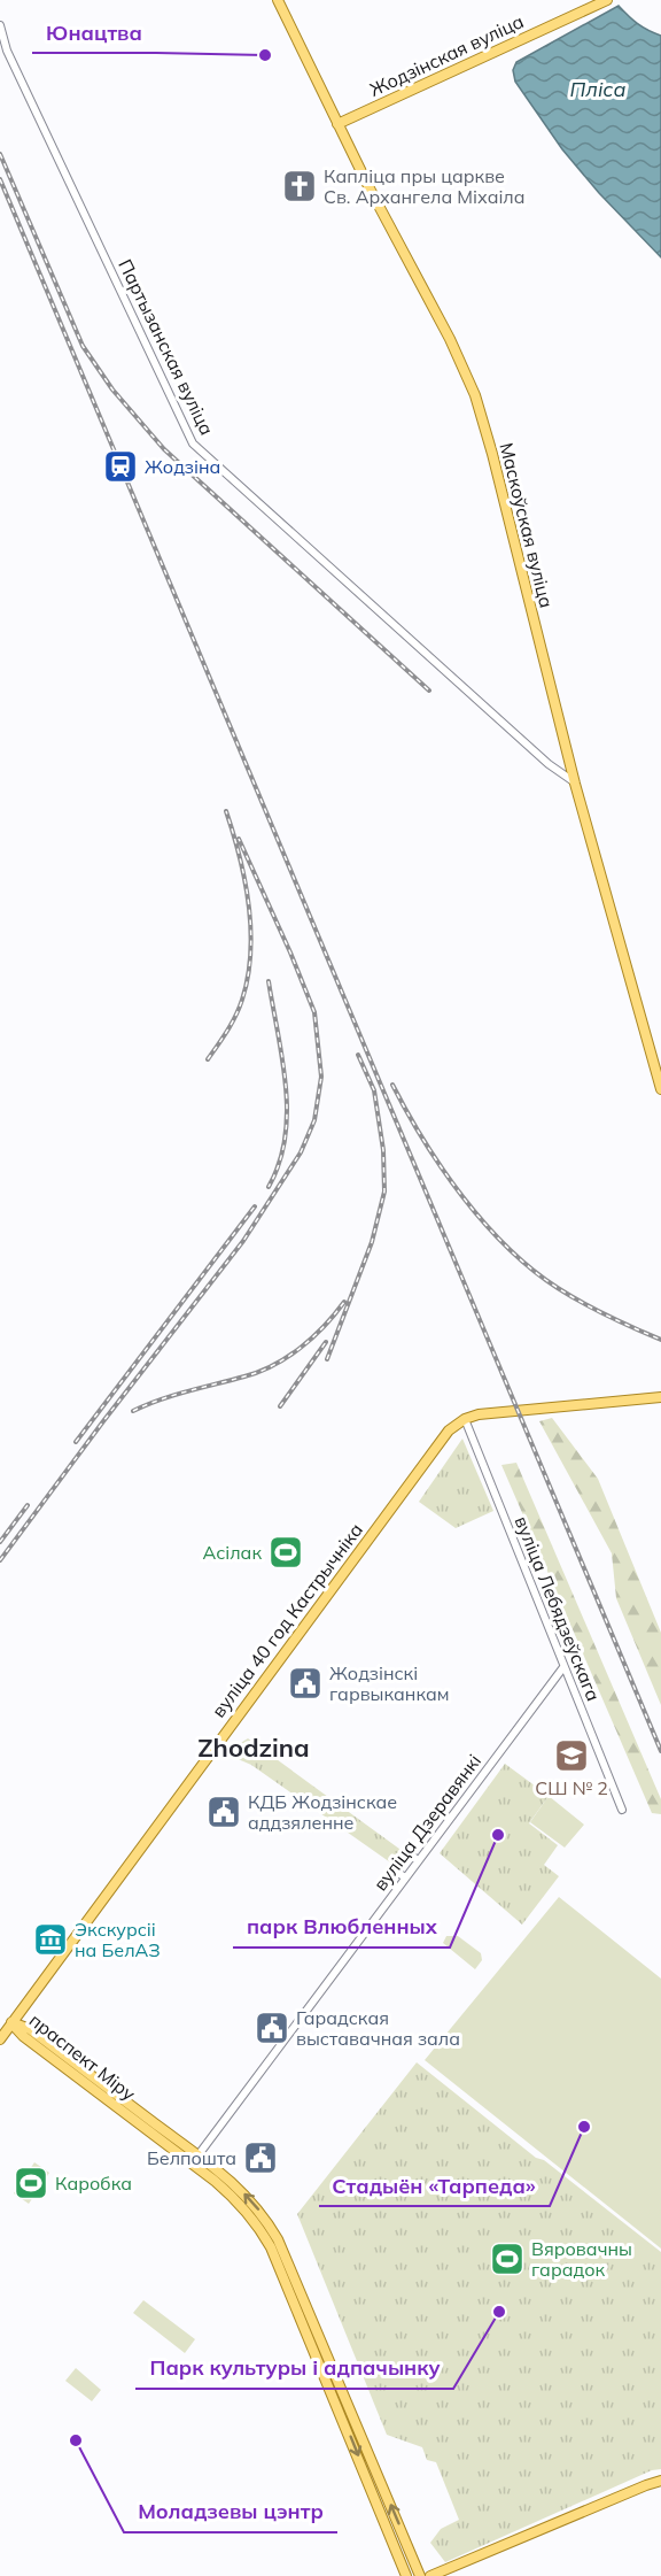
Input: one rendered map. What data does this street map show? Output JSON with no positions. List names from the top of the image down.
{
  "streets": {
    "main road": [
      "Жодзінская вуліца",
      "Маскоўская вуліца",
      "вуліца 40 год Кастрычніка",
      "праспект Міру"
    ],
    "street": ["Партызанская вуліца", "вуліца Лебядзеўскага", "вуліца Дзеравянкі"]
  },
  "crossings": [
    ["Жодзінская вуліца", "Маскоўская вуліца"],
    ["Партызанская вуліца", "Маскоўская вуліца"],
    ["вуліца Лебядзеўскага", "вуліца 40 год Кастрычніка"],
    ["вуліца Лебядзеўскага", "вуліца Дзеравянкі"],
    ["вуліца 40 год Кастрычніка", "праспект Міру"],
    ["вуліца Дзеравянкі", "праспект Міру"]
  ],
  "districts": ["Zhodzina"],
  "water": ["Пліса"],
  "places": {
    "other": [
      "Юнацтва",
      "парк Влюбленных",
      "Стадыён «Тарпеда»",
      "Парк культуры і адпачынку",
      "Моладзевы цэнтр"
    ],
    "church": ["Капліца пры царкве Св. Архангела Міхаіла"],
    "station": ["Жодзіна"],
    "sports": ["Асілак", "Каробка", "Вяровачны гарадок"],
    "public building": [
      "Жодзінскі гарвыканкам",
      "КДБ Жодзінскае аддзяленне",
      "Гарадская выставачная зала",
      "Белпошта"
    ],
    "school or university": ["СШ № 2"],
    "museum": ["Экскурсіі на БелАЗ"]
  }
}
